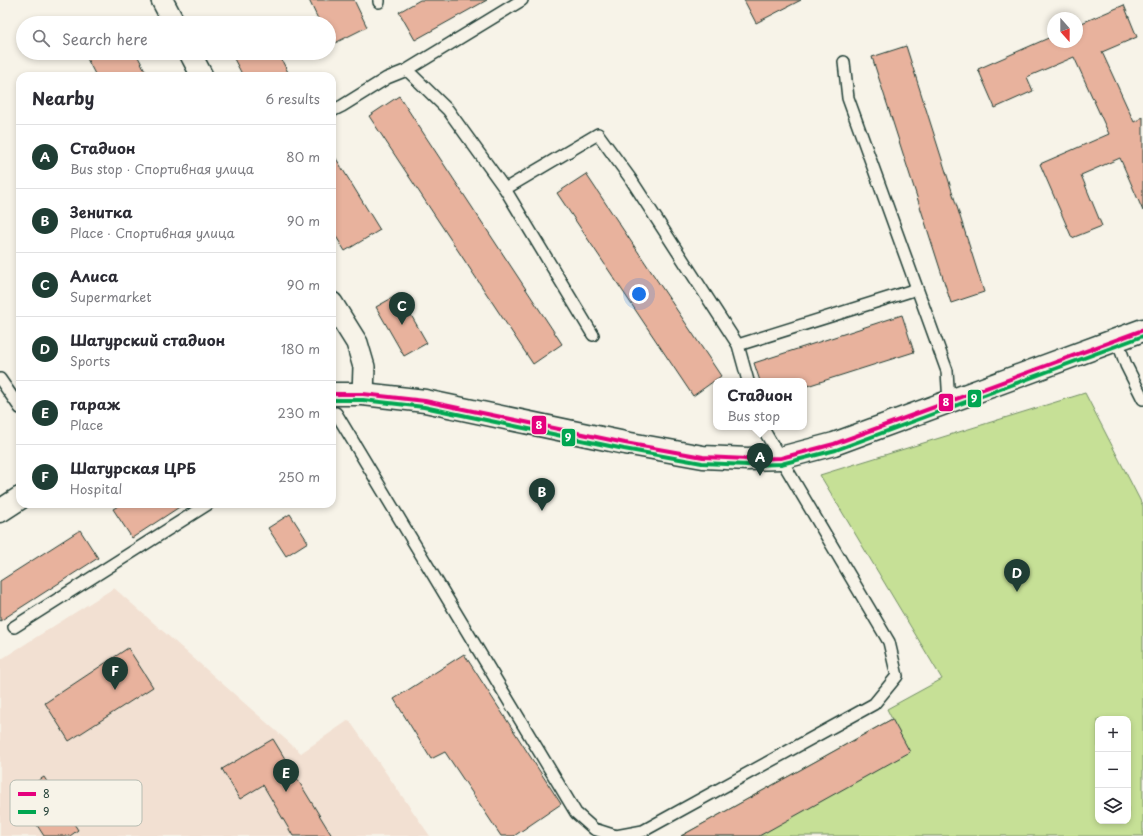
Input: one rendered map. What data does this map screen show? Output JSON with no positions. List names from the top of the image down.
{
  "lines": ["transit line 8", "transit line 9"],
  "legend": ["8", "9"],
  "north": "bottom",
  "page": {
    "search": "Search here",
    "heading": ["Nearby", "6 results"],
    "list": [
      {
        "mark": "A",
        "name": "Стадион",
        "note": "Bus stop · Спортивная улица",
        "value": "80 m"
      },
      {
        "mark": "B",
        "name": "Зенитка",
        "note": "Place · Спортивная улица",
        "value": "90 m"
      },
      {
        "mark": "C",
        "name": "Алиса",
        "note": "Supermarket",
        "value": "90 m"
      },
      {
        "mark": "D",
        "name": "Шатурский стадион",
        "note": "Sports",
        "value": "180 m"
      },
      {
        "mark": "E",
        "name": "гараж",
        "note": "Place",
        "value": "230 m"
      },
      {
        "mark": "F",
        "name": "Шатурская ЦРБ",
        "note": "Hospital",
        "value": "250 m"
      }
    ],
    "pins": [
      "C",
      "A",
      "B",
      "D",
      "F",
      "E"
    ],
    "popup": ["Стадион", "Bus stop"],
    "map_buttons": ["+", "−"]
  }
}
